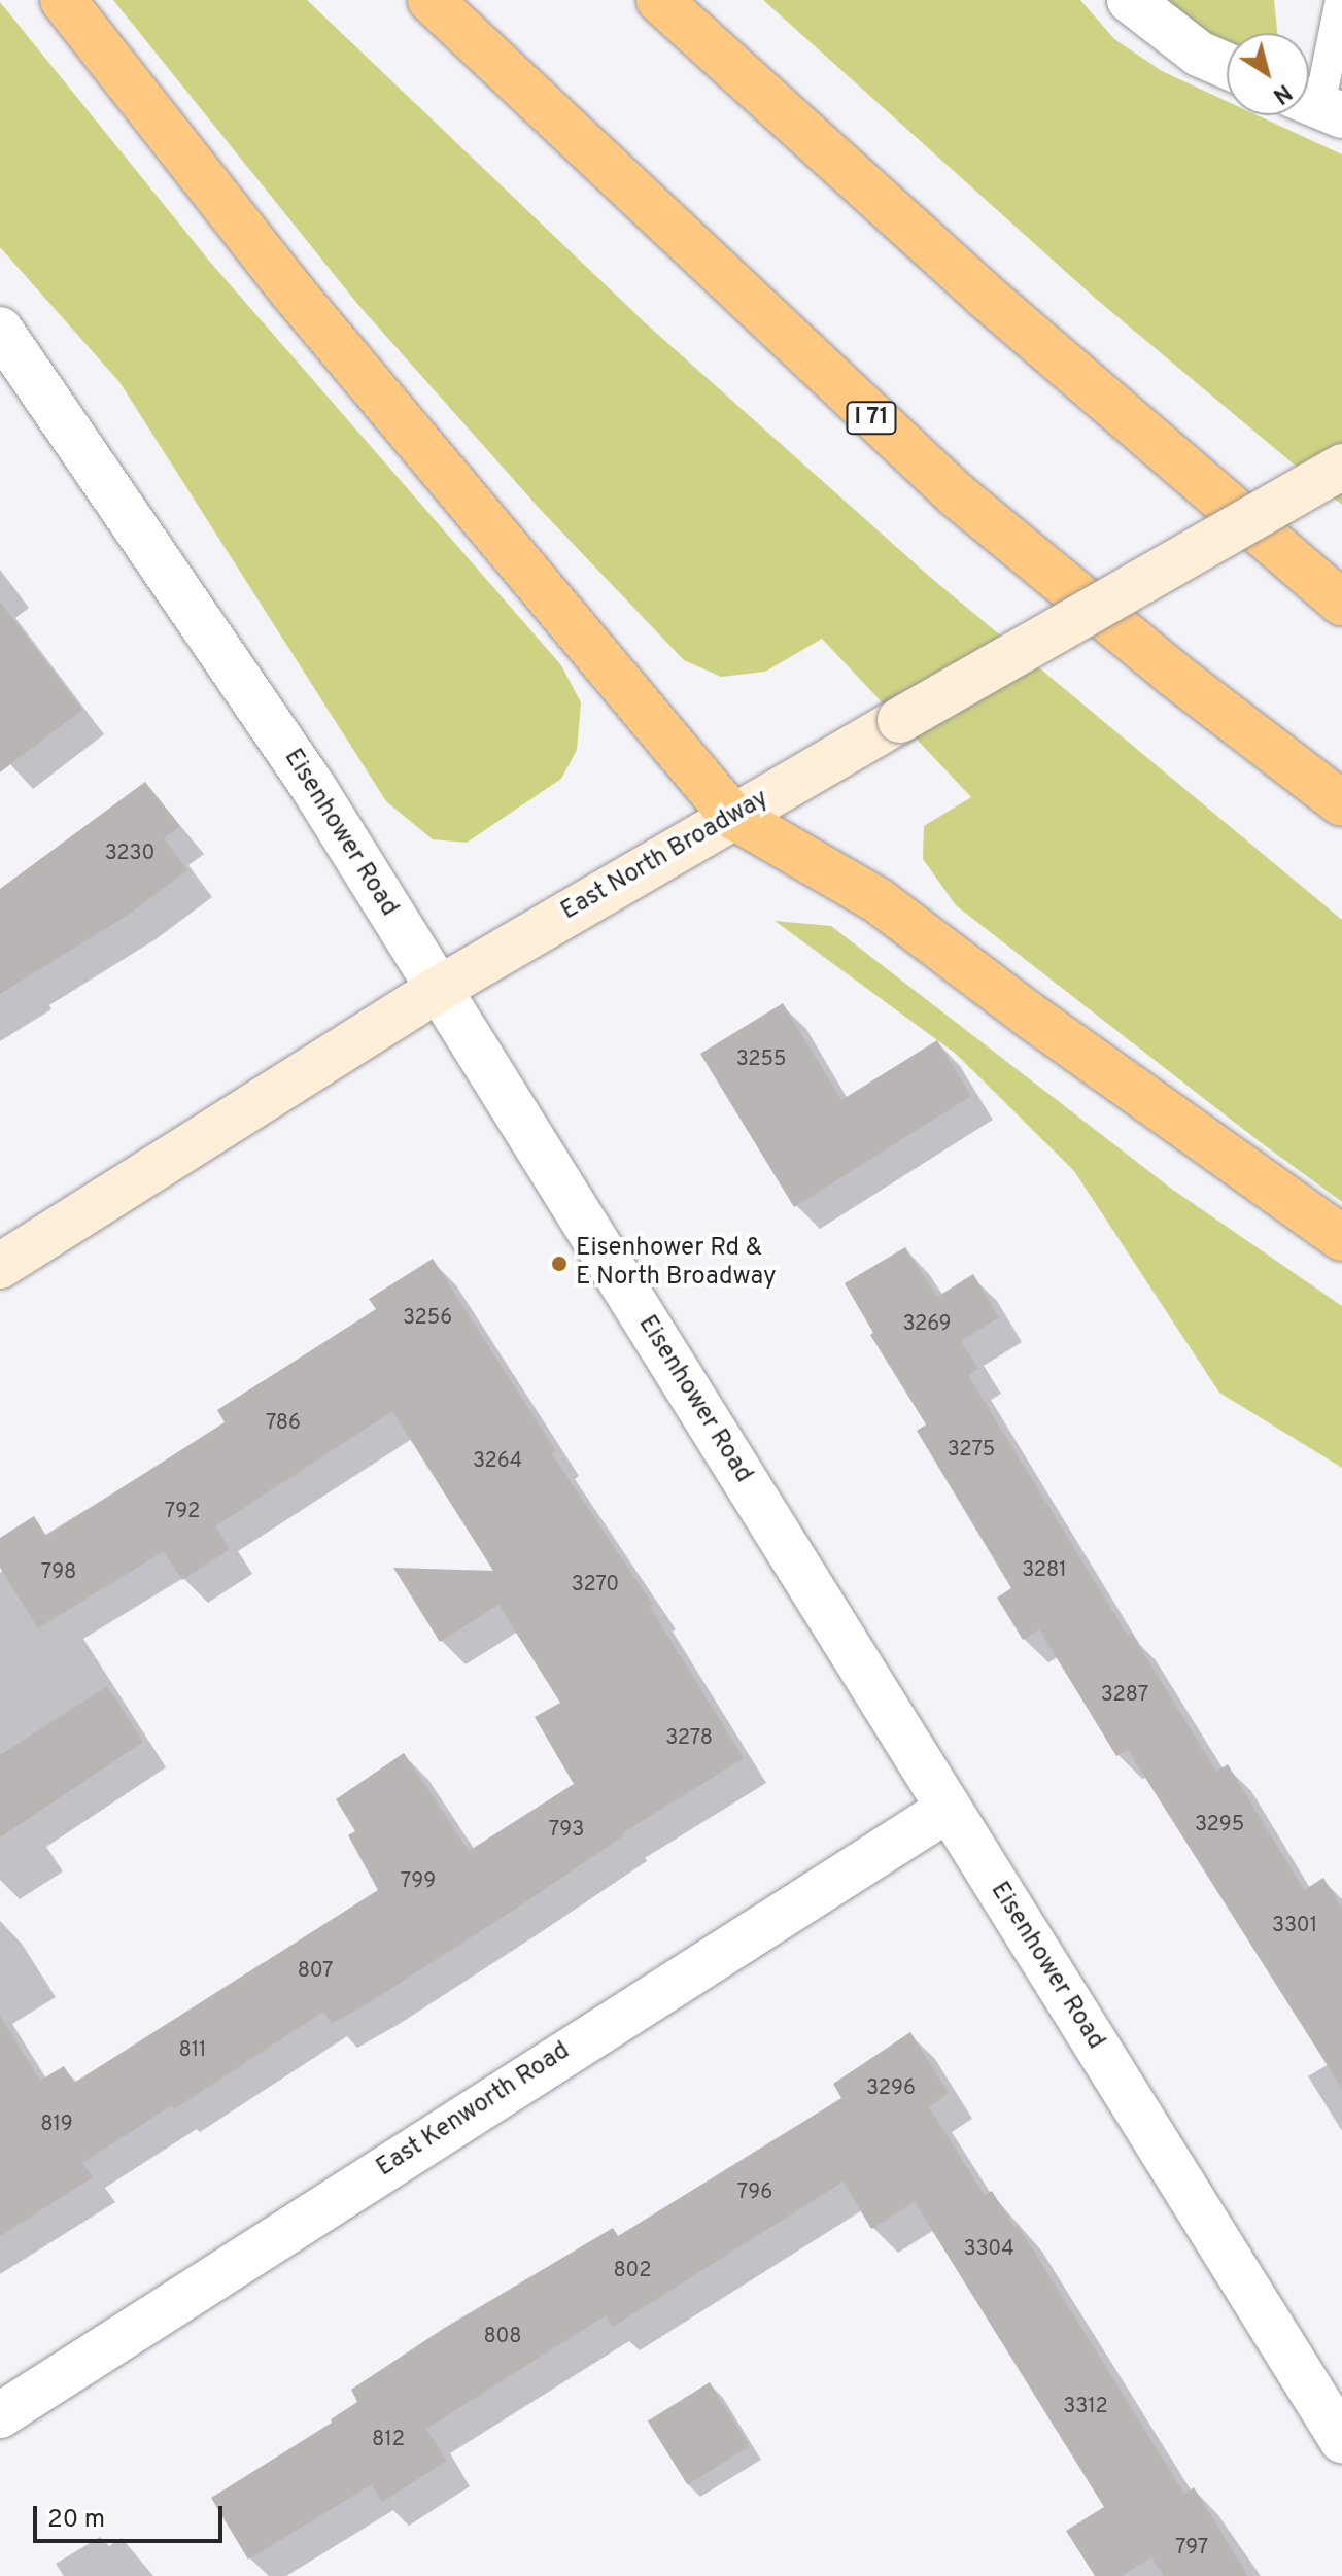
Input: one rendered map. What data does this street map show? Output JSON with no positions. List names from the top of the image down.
{
  "streets": {
    "highway": ["I 71"],
    "main road": ["East North Broadway"],
    "street": ["Eisenhower Road", "East Kenworth Road"]
  },
  "crossings": [
    ["Eisenhower Road", "East North Broadway"],
    ["Eisenhower Road", "East Kenworth Road"]
  ],
  "places": ["Eisenhower Rd & E North Broadway"],
  "house_numbers": [
    "3230",
    "3255",
    "3256",
    "3269",
    "786",
    "3275",
    "3264",
    "792",
    "3281",
    "798",
    "3270",
    "3287",
    "3278",
    "3295",
    "793",
    "799",
    "3301",
    "807",
    "811",
    "3296",
    "819",
    "796",
    "3304",
    "802",
    "808",
    "3312",
    "812",
    "797"
  ],
  "scale_bar": "20 m",
  "north": "bottom right"
}
